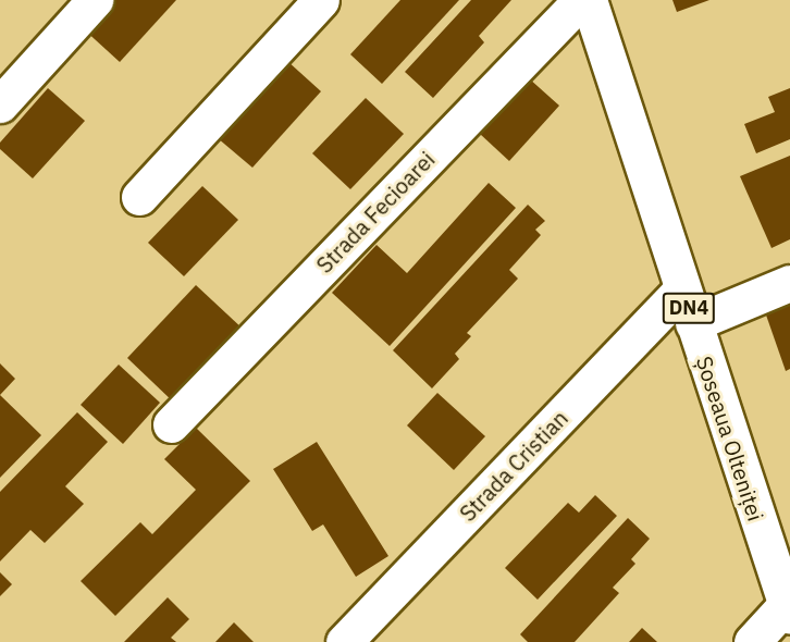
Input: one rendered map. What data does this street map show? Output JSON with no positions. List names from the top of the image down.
{
  "streets": {
    "street": [
      "Strada Fecioarei",
      "DN4",
      "Șoseaua Olteniței",
      "Strada Cristian"
    ]
  },
  "crossings": [
    ["Șoseaua Olteniței", "Strada Cristian"]
  ]
}
